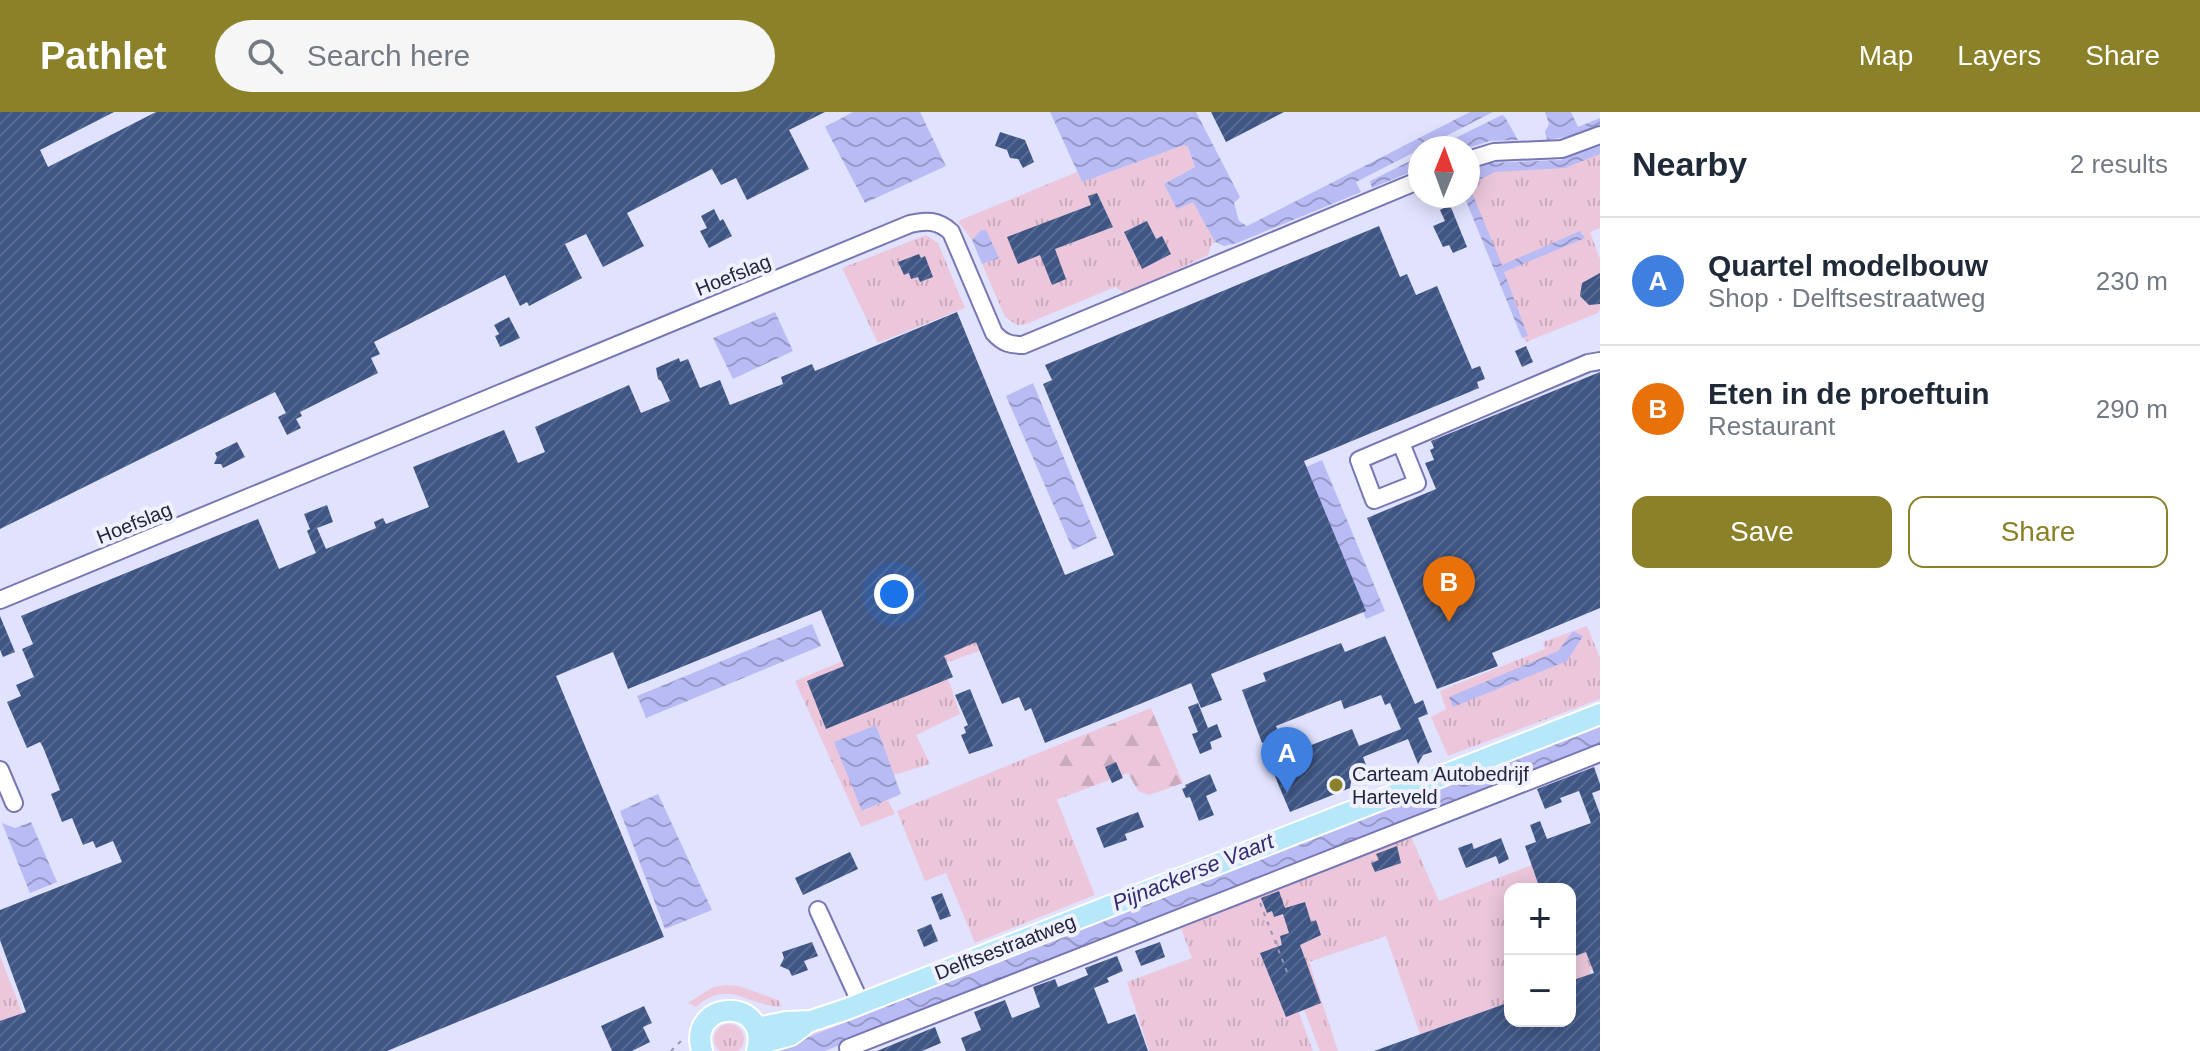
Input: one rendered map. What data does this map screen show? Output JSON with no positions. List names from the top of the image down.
{
  "streets": {
    "main road": ["Delftsestraatweg"],
    "street": ["Hoefslag"]
  },
  "water": ["Pijnackerse Vaart"],
  "places": ["Carteam Autobedrijf Harteveld"],
  "north": "top",
  "page": {
    "header": "Pathlet",
    "search": "Search here",
    "nav": ["Map", "Layers", "Share"],
    "heading": ["Nearby", "2 results"],
    "list": [
      {
        "mark": "A",
        "name": "Quartel modelbouw",
        "note": "Shop · Delftsestraatweg",
        "value": "230 m"
      },
      {
        "mark": "B",
        "name": "Eten in de proeftuin",
        "note": "Restaurant",
        "value": "290 m"
      }
    ],
    "buttons": ["Save", "Share"],
    "pins": ["B", "A"],
    "map_buttons": ["+", "−"]
  }
}
